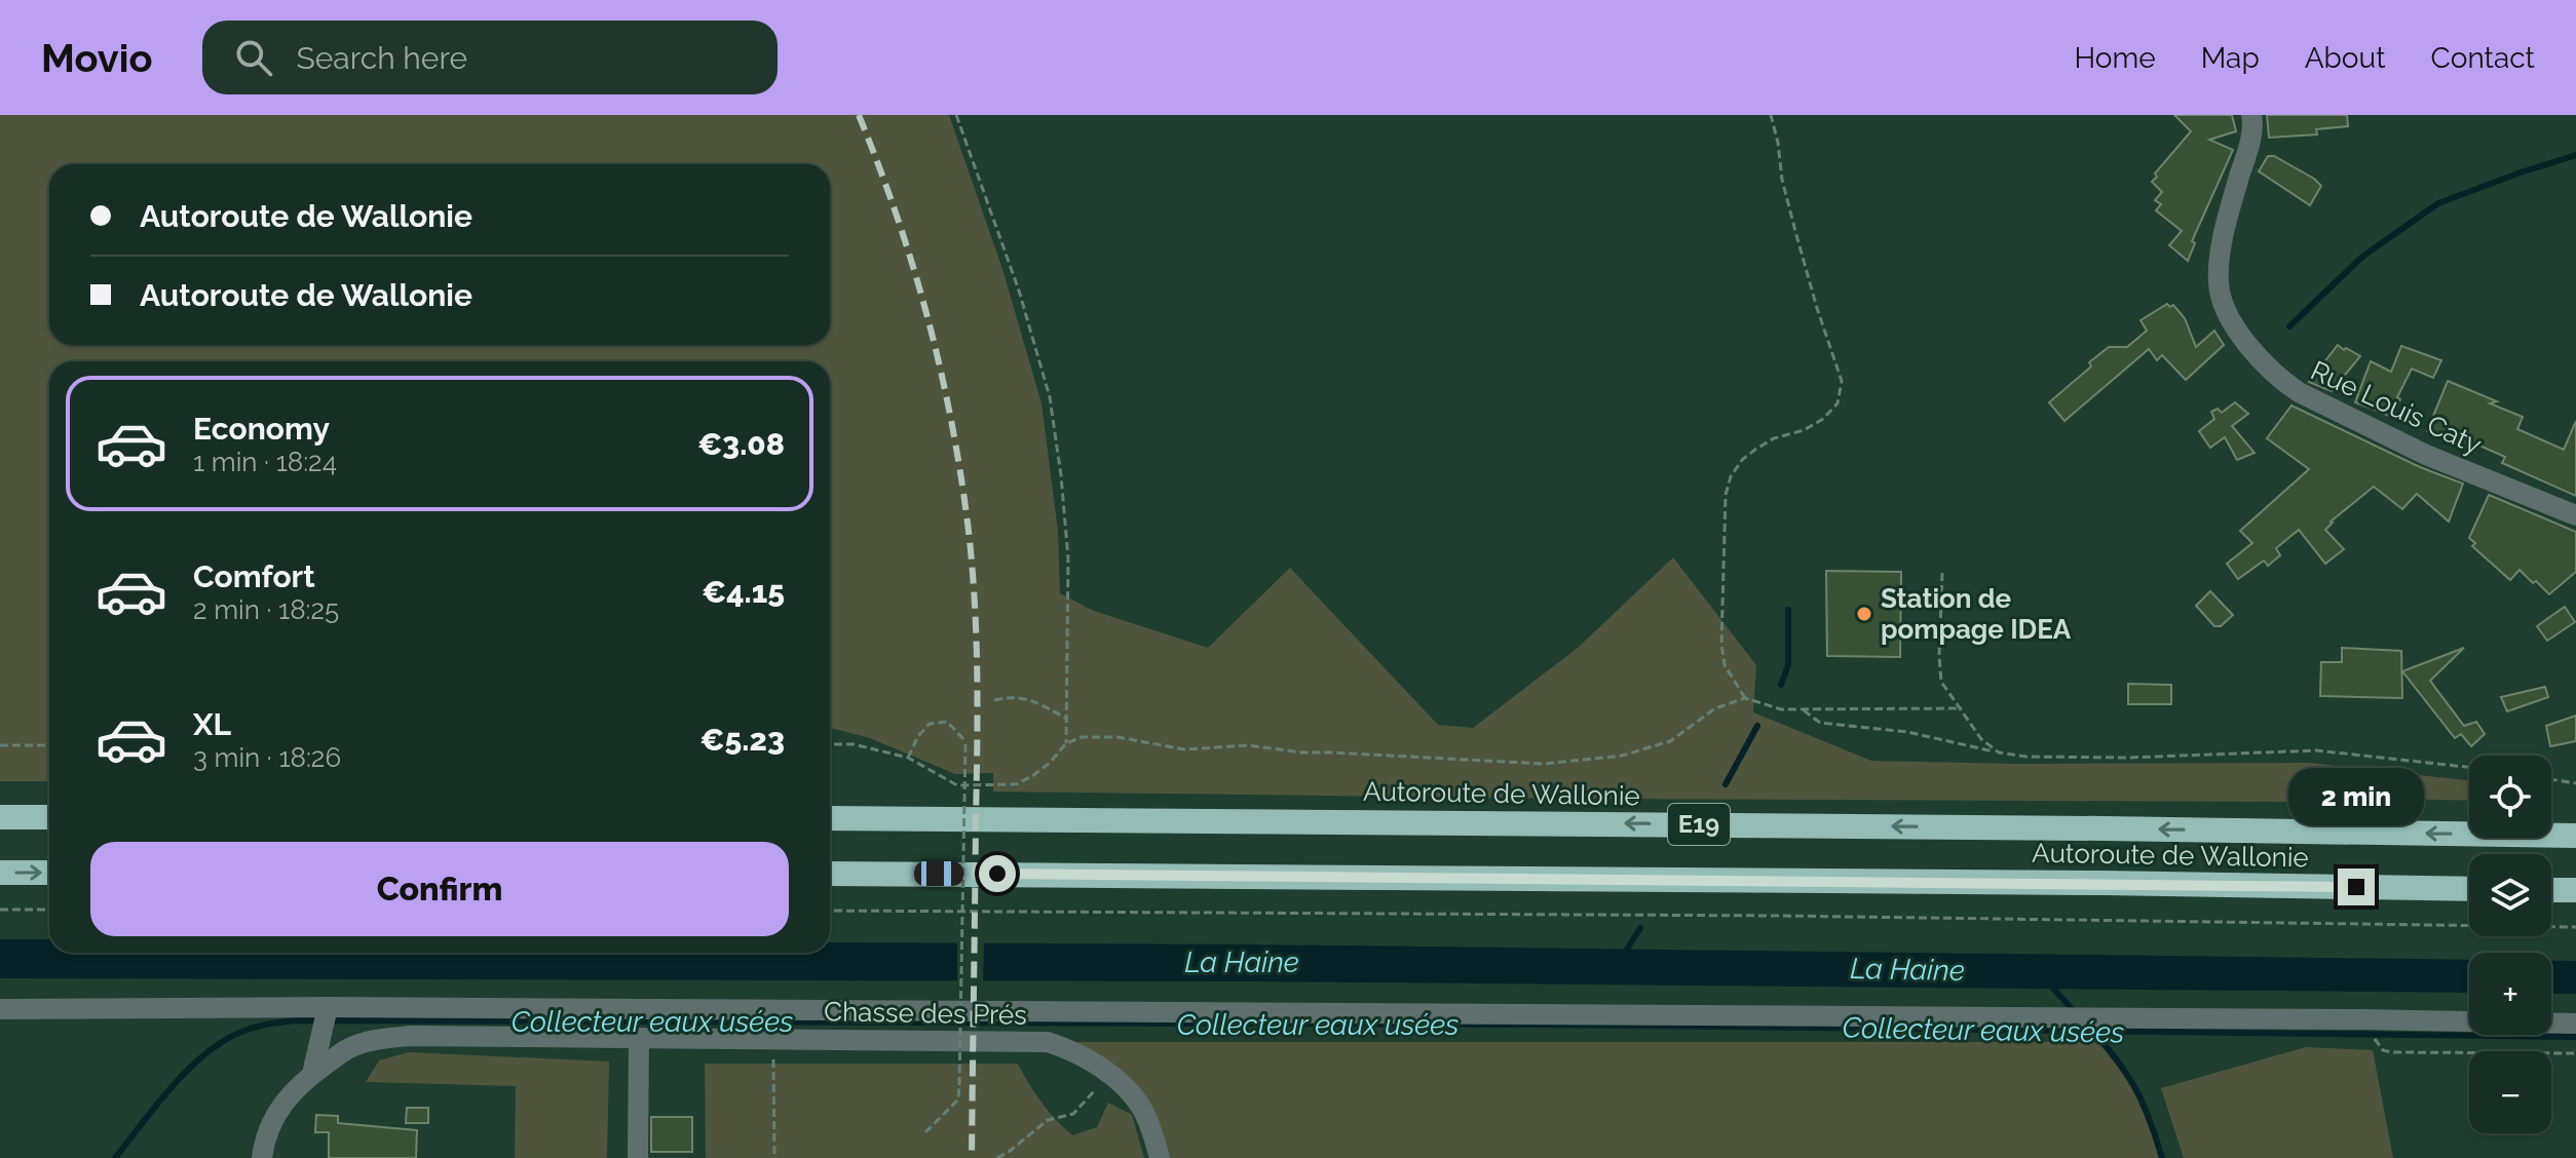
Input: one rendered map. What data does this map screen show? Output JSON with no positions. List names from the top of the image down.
{
  "streets": {
    "highway": ["Autoroute de Wallonie", "E19"],
    "street": ["Rue Louis Caty", "Chasse des Prés"]
  },
  "water": ["La Haine", "Collecteur eaux usées"],
  "places": ["Station de pompage IDEA"],
  "page": {
    "header": "Movio",
    "search": "Search here",
    "nav": [
      "Home",
      "Map",
      "About",
      "Contact"
    ],
    "banner": ["Autoroute de Wallonie", "Autoroute de Wallonie"],
    "list": [
      {
        "name": "Economy",
        "note": "1 min · 18:24",
        "value": "€3.08"
      },
      {
        "name": "Comfort",
        "note": "2 min · 18:25",
        "value": "€4.15"
      },
      {
        "name": "XL",
        "note": "3 min · 18:26",
        "value": "€5.23"
      }
    ],
    "map_buttons": ["+", "−"],
    "bubble": "2 min",
    "buttons": "Confirm"
  }
}
